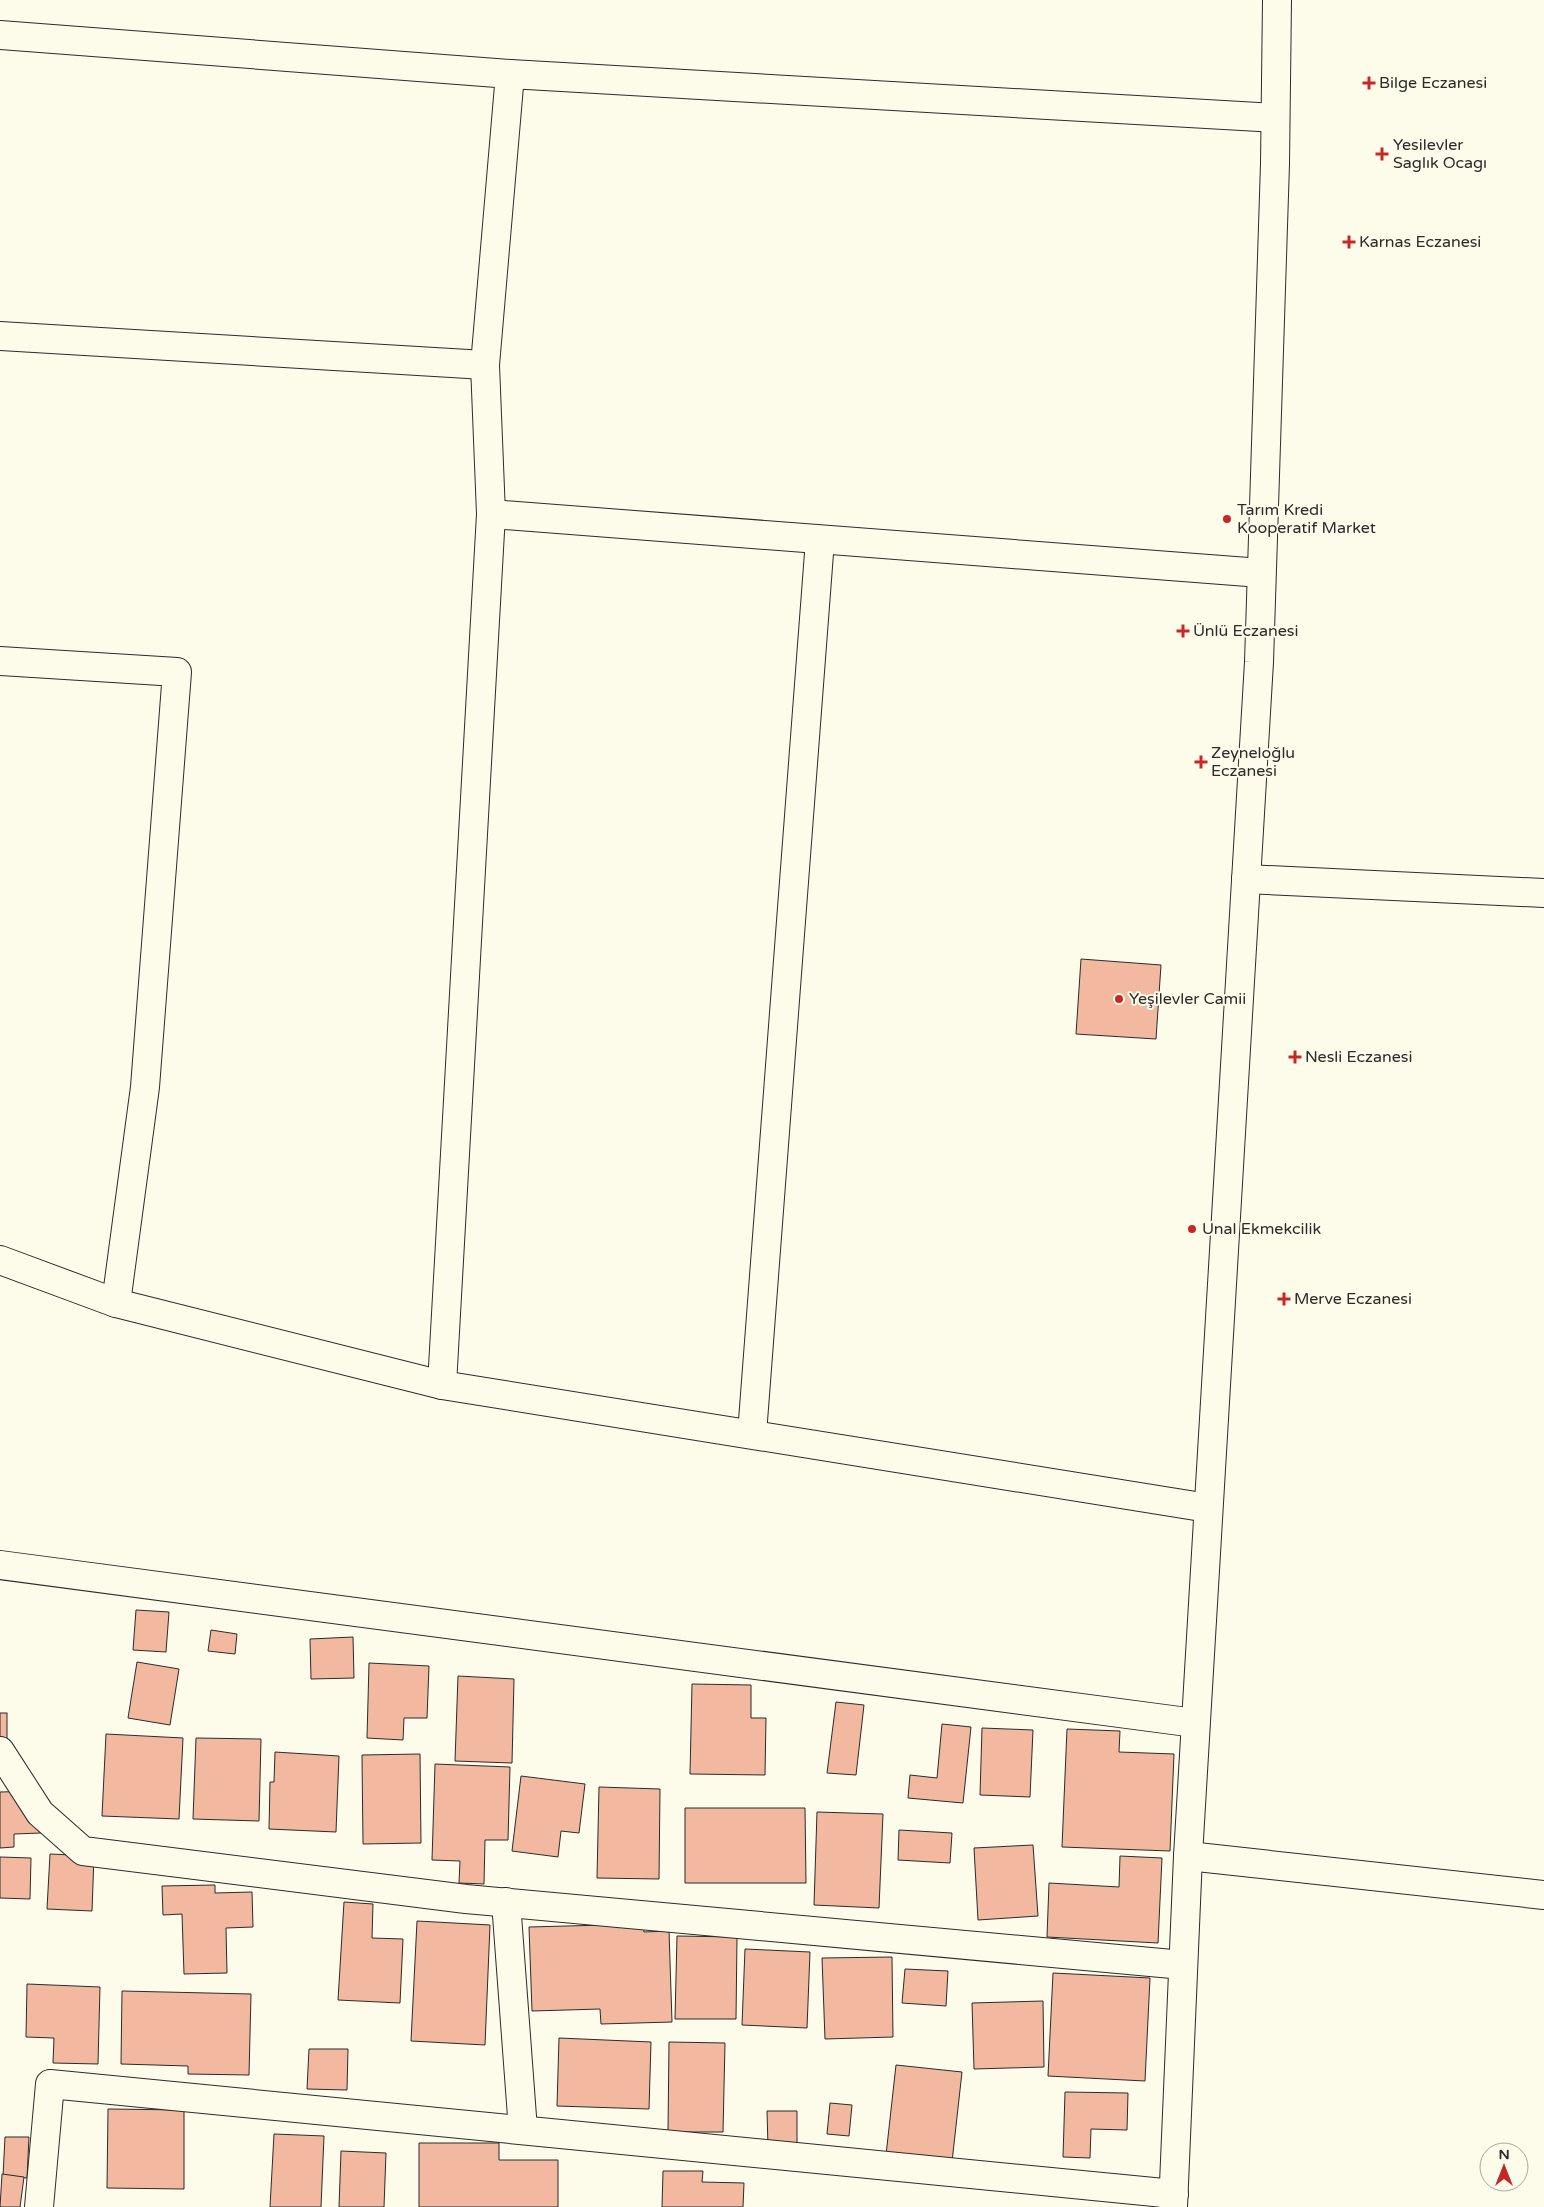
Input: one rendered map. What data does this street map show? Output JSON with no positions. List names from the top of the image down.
{
  "places": {
    "health": [
      "Bilge Eczanesi",
      "Yesilevler Saglık Ocagı",
      "Karnas Eczanesi",
      "Ünlü Eczanesi",
      "Zeyneloğlu Eczanesi",
      "Nesli Eczanesi",
      "Merve Eczanesi"
    ],
    "other": ["Tarım Kredi Kooperatif Market", "Yeşilevler Camii", "Unal Ekmekcilik"]
  },
  "north": "top"
}
